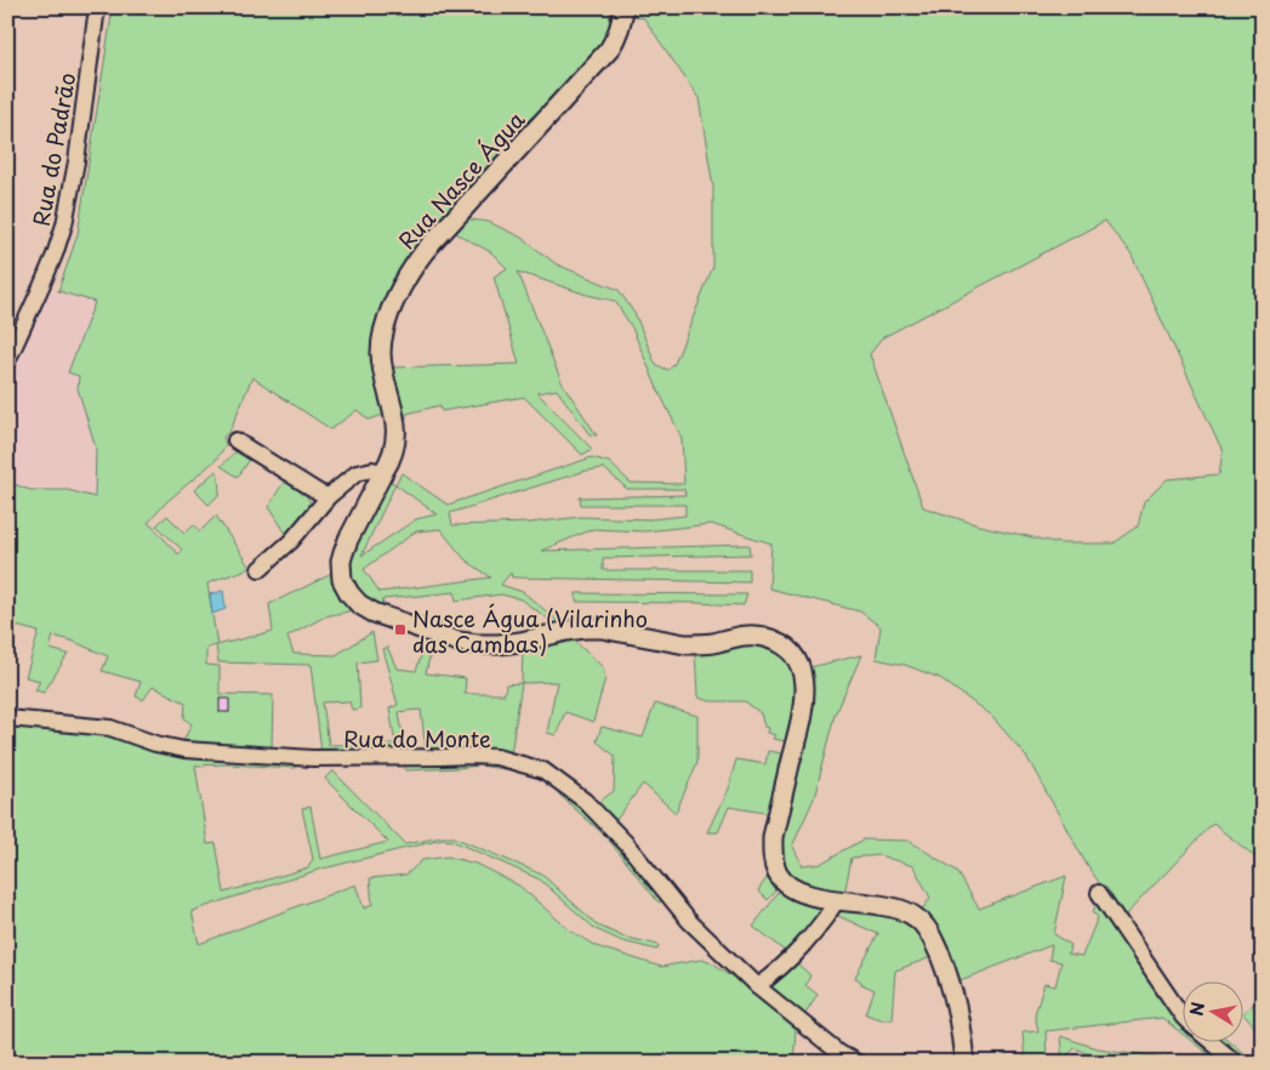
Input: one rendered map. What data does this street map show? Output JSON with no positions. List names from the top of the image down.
{
  "streets": {
    "main road": ["Rua Nasce Água"],
    "street": ["Rua do Padrão", "Rua do Monte"]
  },
  "places": {
    "transit": ["Nasce Água (Vilarinho das Cambas)"]
  },
  "north": "left"
}
